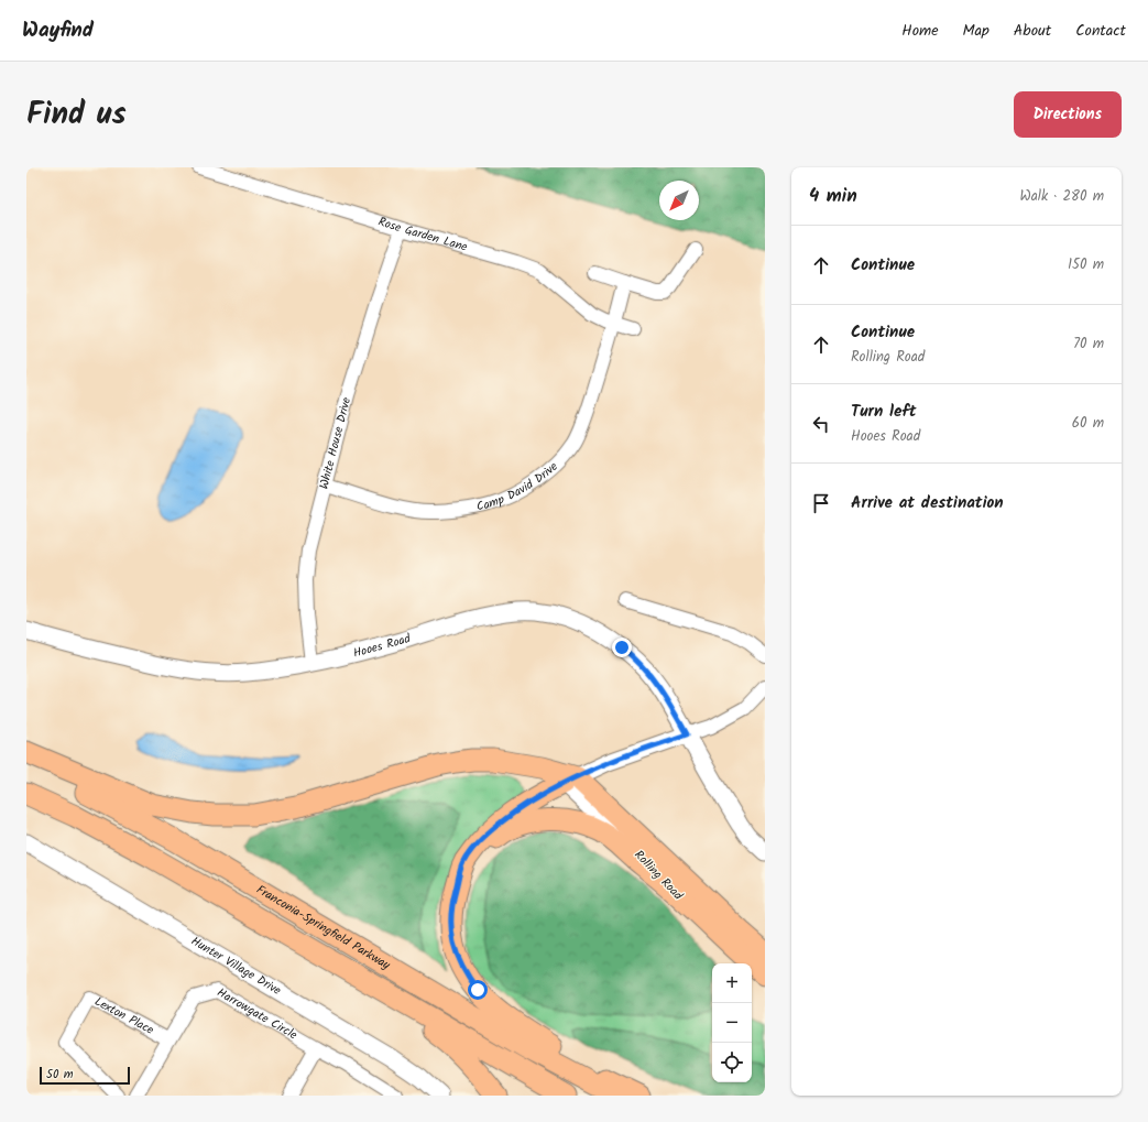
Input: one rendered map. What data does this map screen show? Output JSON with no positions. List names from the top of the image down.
{
  "streets": {
    "main road": ["Rolling Road", "Franconia-Springfield Parkway"],
    "street": [
      "Rose Garden Lane",
      "White House Drive",
      "Camp David Drive",
      "Hooes Road",
      "Hunter Village Drive",
      "Harrowgate Circle",
      "Lexton Place"
    ]
  },
  "crossings": [
    ["Rose Garden Lane", "White House Drive"],
    ["Rose Garden Lane", "Camp David Drive"],
    ["White House Drive", "Camp David Drive"],
    ["White House Drive", "Hooes Road"],
    ["Harrowgate Circle", "Lexton Place"]
  ],
  "scale_bar": "50 m",
  "north": "bottom left",
  "page": {
    "header": "Wayfind",
    "nav": [
      "Home",
      "Map",
      "About",
      "Contact"
    ],
    "title": "Find us",
    "buttons": "Directions",
    "heading": ["4 min", "Walk · 280 m"],
    "list": [
      ["Continue", "150 m"],
      ["Continue", "Rolling Road", "70 m"],
      ["Turn left", "Hooes Road", "60 m"],
      "Arrive at destination"
    ],
    "map_buttons": ["+", "−"],
    "scale": "50 m"
  }
}
